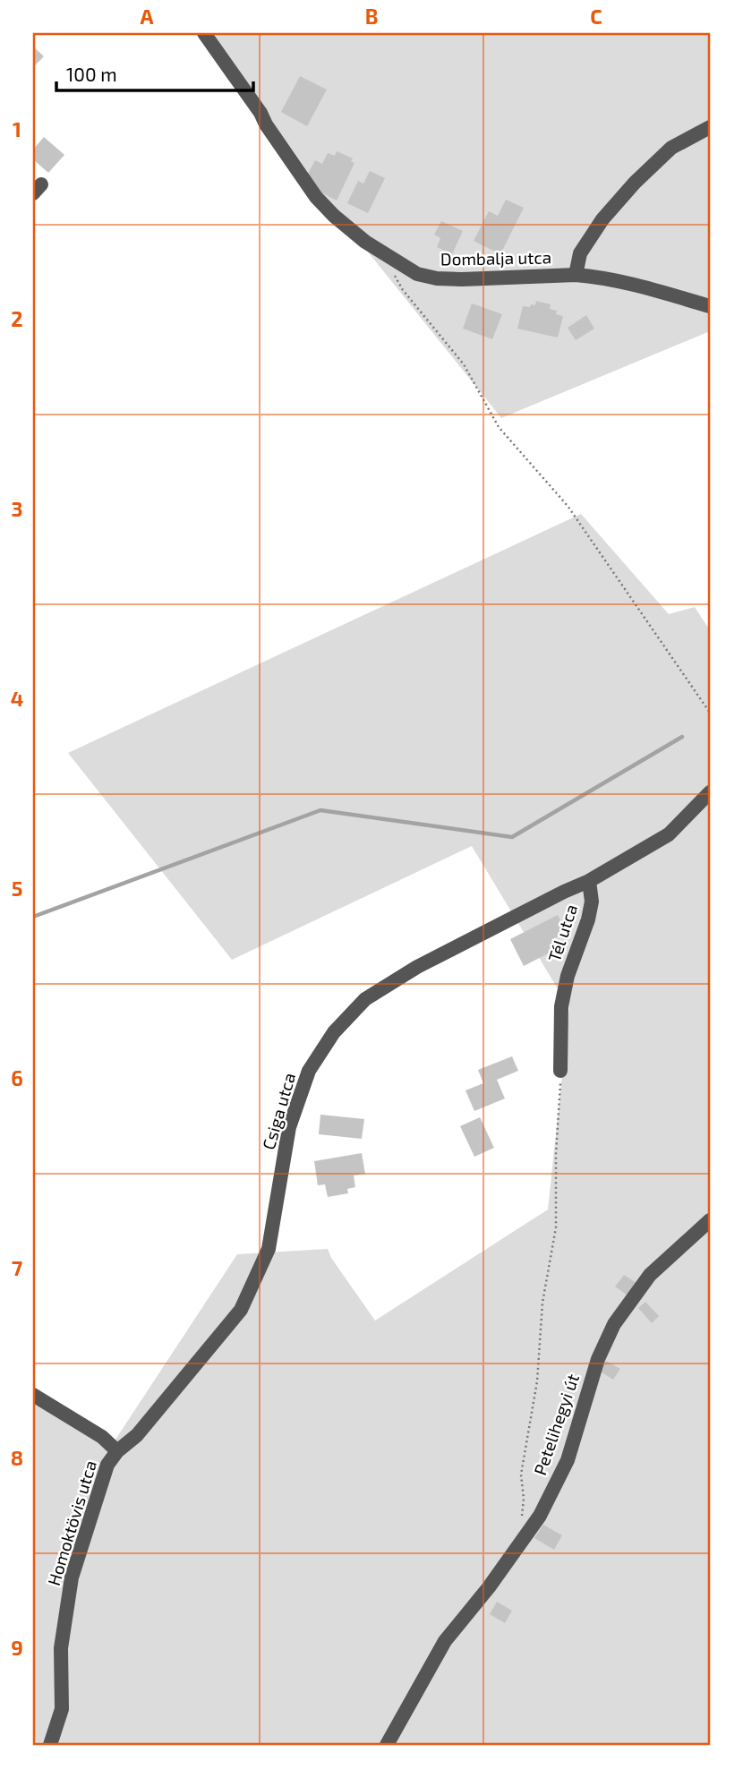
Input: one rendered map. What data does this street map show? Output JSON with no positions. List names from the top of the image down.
{
  "streets": {
    "street": [
      "Dombalja utca",
      "Tél utca",
      "Csiga utca",
      "Petelihegyi út",
      "Homoktövis utca"
    ]
  },
  "crossings": [
    ["Tél utca", "Csiga utca"],
    ["Csiga utca", "Homoktövis utca"]
  ],
  "scale_bar": "100 m",
  "grid": {
    "columns": ["A", "B", "C"],
    "rows": [
      "1",
      "2",
      "3",
      "4",
      "5",
      "6",
      "7",
      "8",
      "9"
    ]
  }
}
